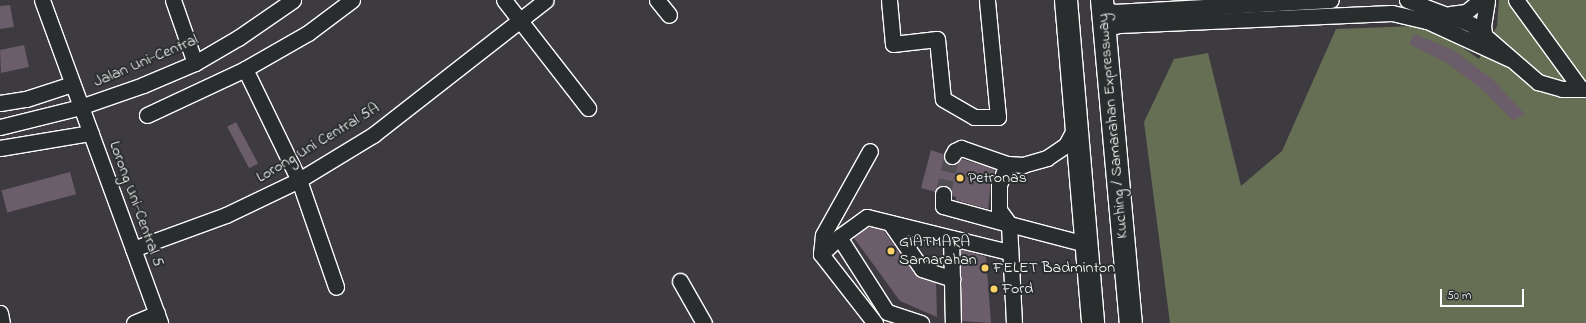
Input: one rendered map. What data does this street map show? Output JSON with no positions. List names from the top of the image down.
{
  "streets": {
    "highway": ["Kuching / Samarahan Expressway"],
    "street": ["Jalan Uni-Central", "Lorong Uni Central 5A", "Lorong Uni-Central 5"]
  },
  "crossings": [
    ["Jalan Uni-Central", "Lorong Uni-Central 5"],
    ["Lorong Uni Central 5A", "Lorong Uni-Central 5"]
  ],
  "places": [
    "Petronas",
    "GIATMARA Samarahan",
    "FELET Badminton",
    "Ford"
  ],
  "scale_bar": "50 m"
}
